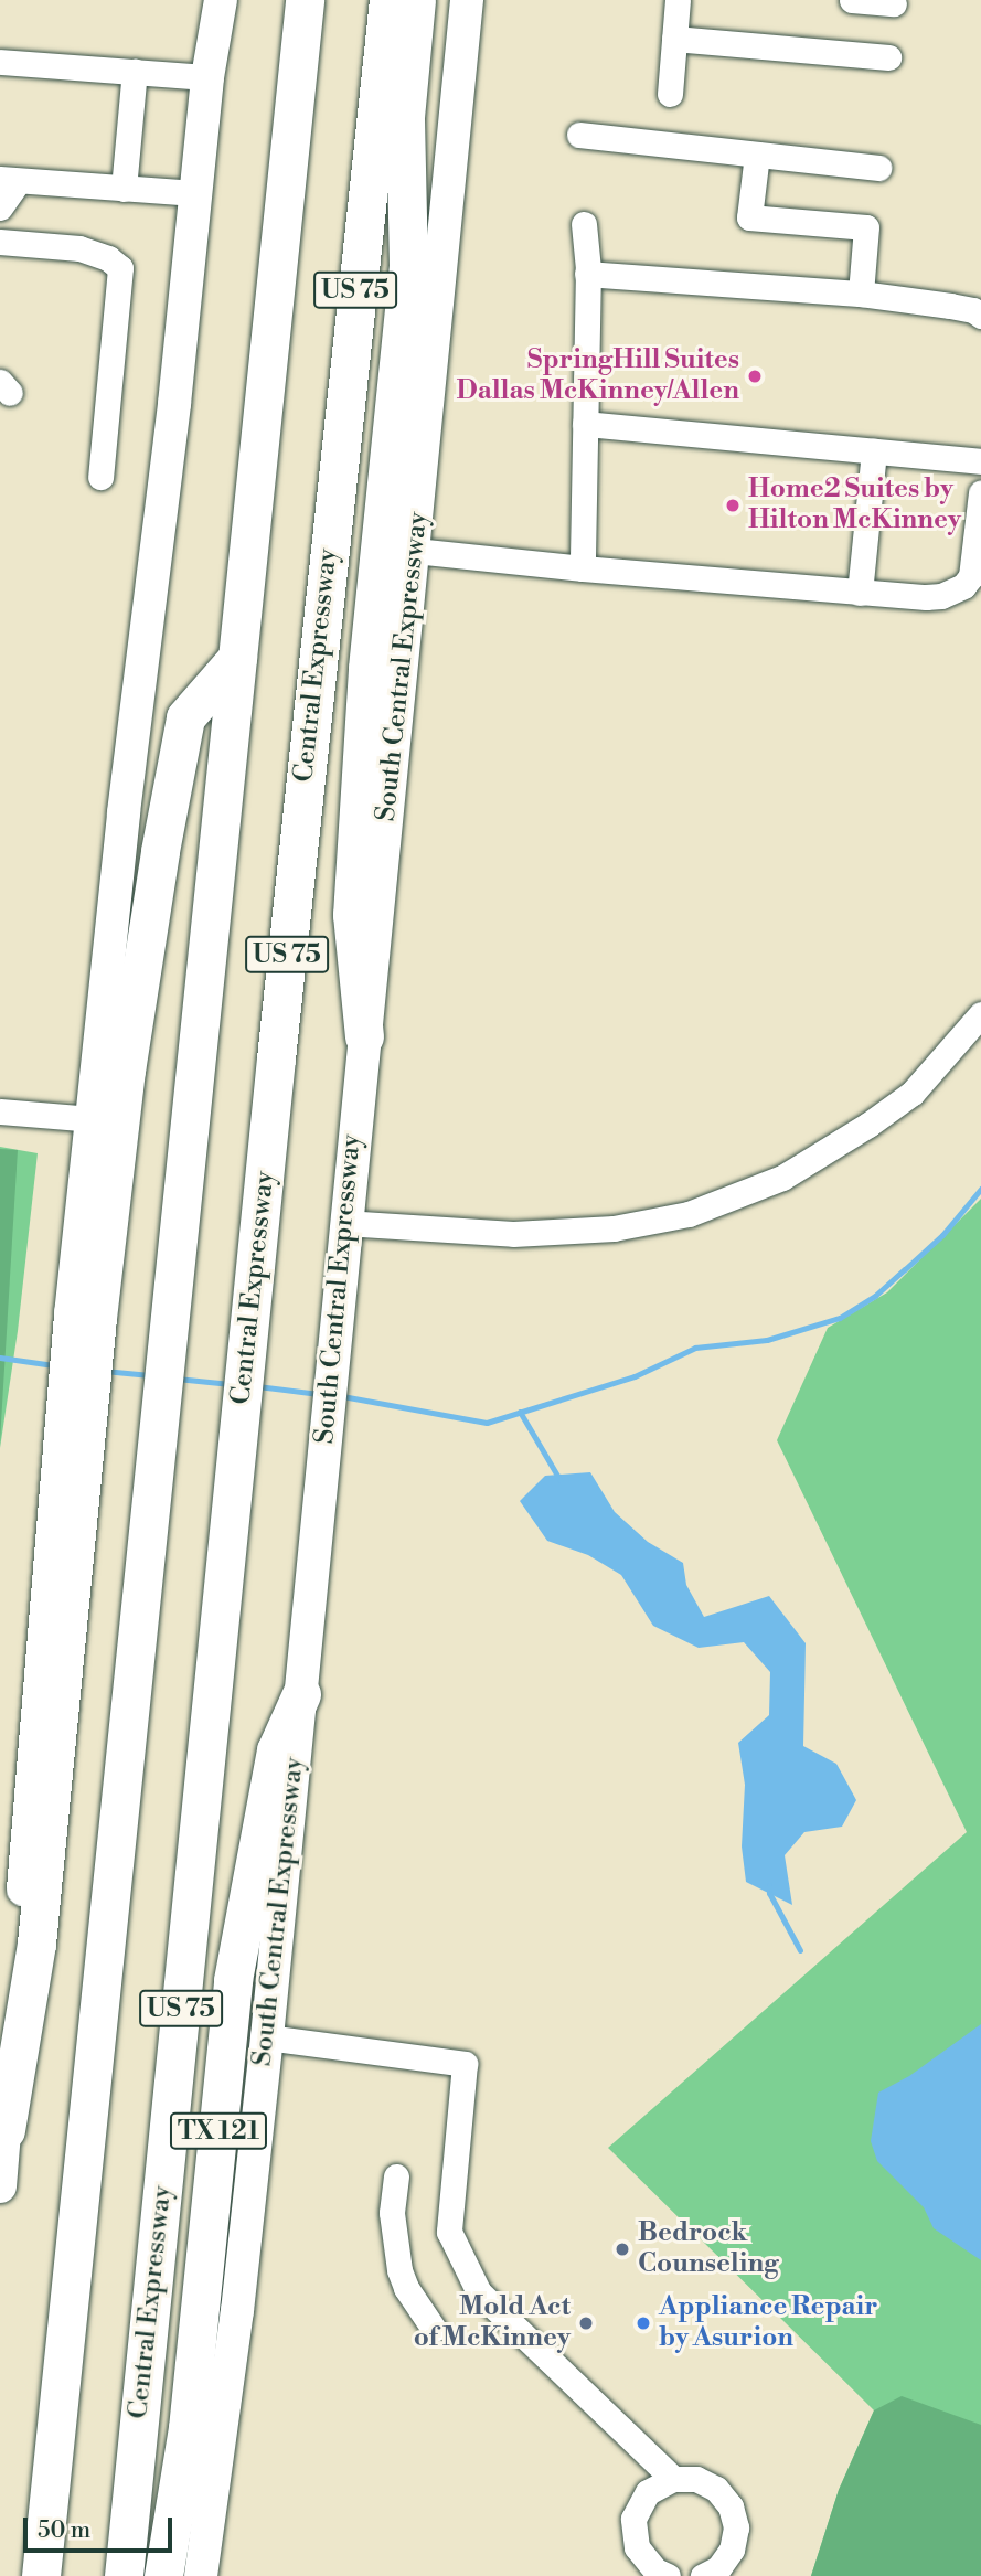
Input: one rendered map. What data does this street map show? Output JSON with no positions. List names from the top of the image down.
{
  "streets": {
    "highway": ["US 75", "Central Expressway", "TX 121"],
    "main road": ["South Central Expressway"]
  },
  "crossings": [
    ["South Central Expressway", "TX 121"]
  ],
  "places": [
    "SpringHill Suites Dallas McKinney/Allen",
    "Home2 Suites by Hilton McKinney",
    "Bedrock Counseling",
    "Mold Act of McKinney",
    "Appliance Repair by Asurion"
  ],
  "scale_bar": "50 m"
}
